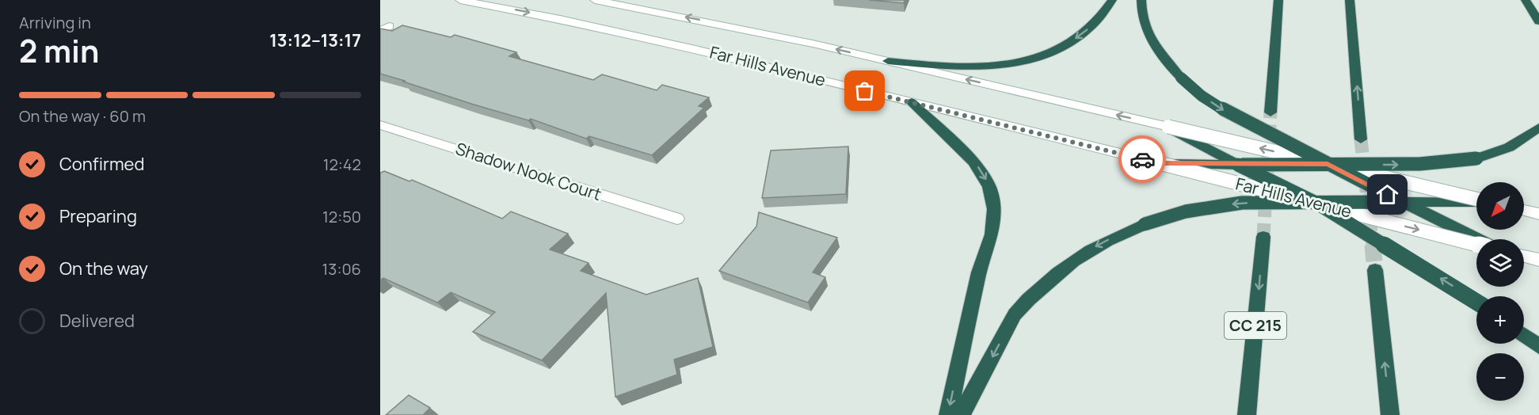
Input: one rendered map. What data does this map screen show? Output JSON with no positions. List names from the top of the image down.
{
  "streets": {
    "highway": ["CC 215"],
    "main road": ["Far Hills Avenue", "Shadow Nook Court"]
  },
  "north": "bottom left",
  "page": {
    "heading": ["2 min", "Arriving in", "13:12–13:17"],
    "bar": "On the way · 60 m",
    "list": [
      ["Confirmed", "12:42"],
      ["Preparing", "12:50"],
      ["On the way", "13:06"],
      "Delivered"
    ],
    "map_buttons": ["+", "−"]
  }
}
